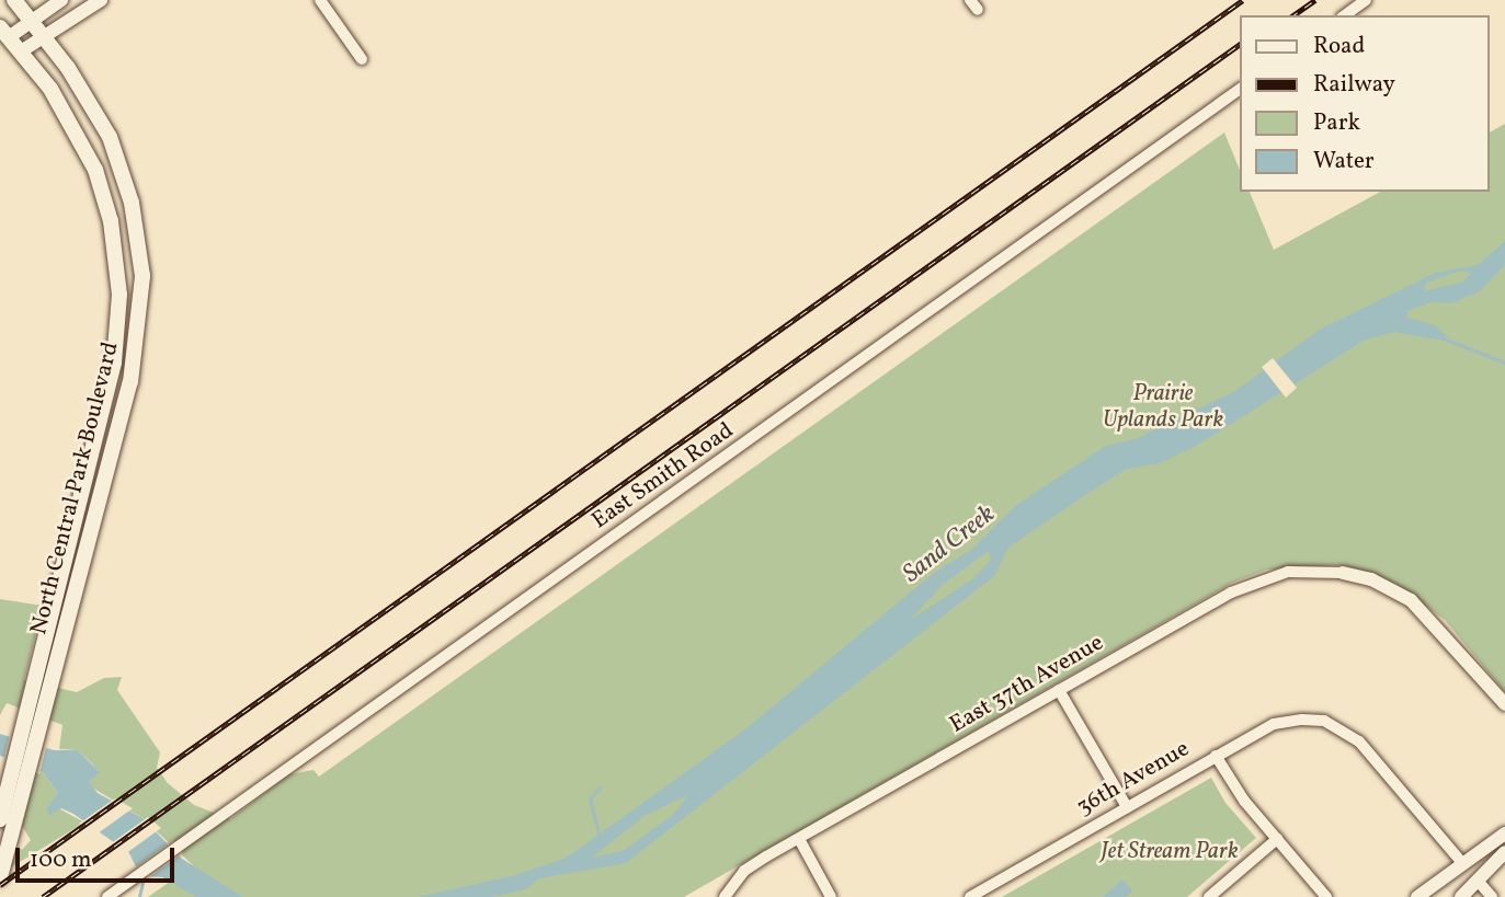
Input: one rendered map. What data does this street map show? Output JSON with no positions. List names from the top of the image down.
{
  "streets": {
    "main road": ["North Central Park Boulevard"],
    "street": ["East Smith Road", "East 37th Avenue", "36th Avenue"]
  },
  "water": ["Sand Creek"],
  "parks": ["Prairie Uplands Park", "Jet Stream Park"],
  "legend": [
    "Road",
    "Railway",
    "Park",
    "Water"
  ],
  "scale_bar": "100 m"
}
